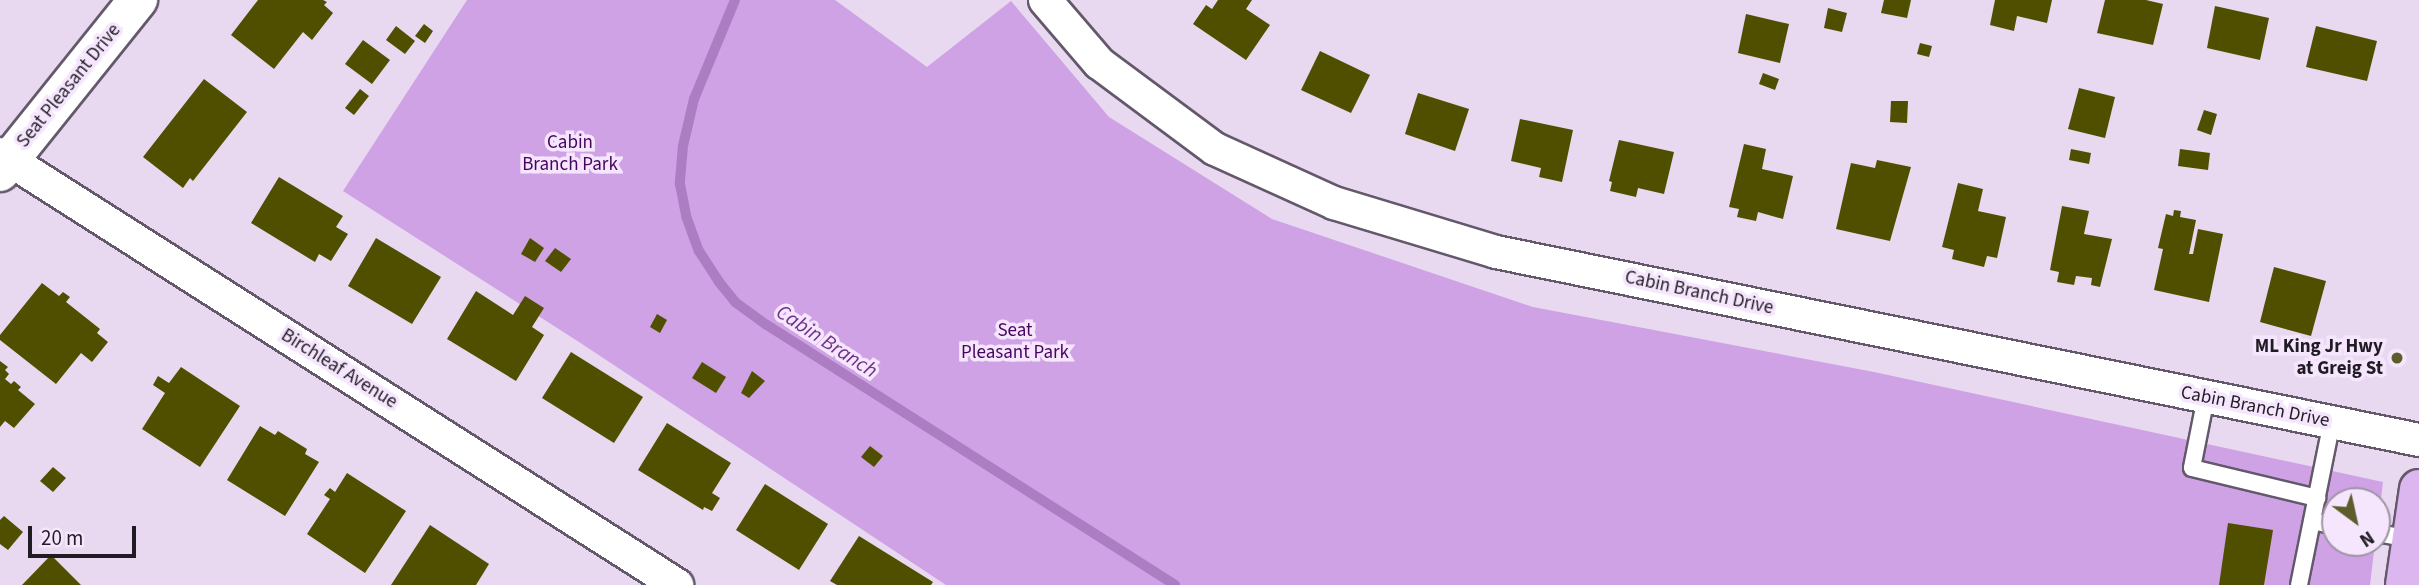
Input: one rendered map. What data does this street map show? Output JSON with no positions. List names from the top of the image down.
{
  "streets": {
    "street": ["Seat Pleasant Drive", "Cabin Branch Drive", "Birchleaf Avenue"]
  },
  "crossings": [
    ["Seat Pleasant Drive", "Birchleaf Avenue"]
  ],
  "water": ["Cabin Branch"],
  "parks": ["Cabin Branch Park", "Seat Pleasant Park"],
  "places": ["ML King Jr Hwy at Greig St"],
  "scale_bar": "20 m",
  "north": "bottom right"
}
